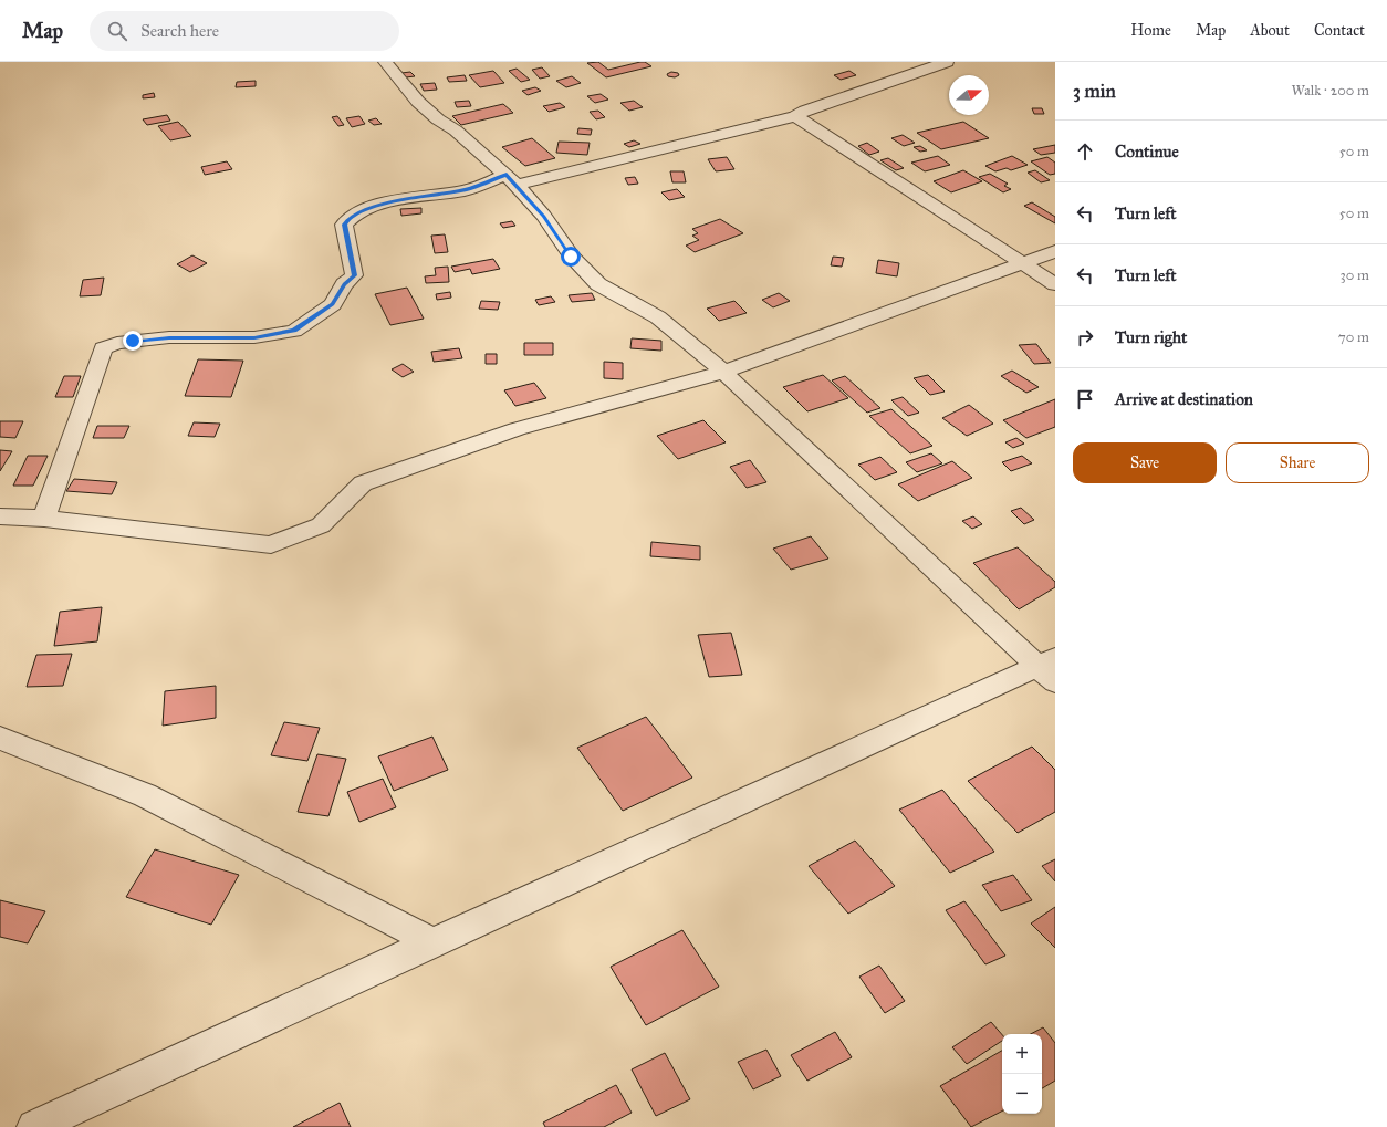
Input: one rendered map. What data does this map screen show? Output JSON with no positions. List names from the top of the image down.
{
  "north": "right",
  "page": {
    "header": "Map",
    "search": "Search here",
    "nav": [
      "Home",
      "Map",
      "About",
      "Contact"
    ],
    "heading": ["3 min", "Walk · 200 m"],
    "list": [
      ["Continue", "50 m"],
      ["Turn left", "50 m"],
      ["Turn left", "30 m"],
      ["Turn right", "70 m"],
      "Arrive at destination"
    ],
    "buttons": ["Save", "Share"],
    "map_buttons": ["+", "−"]
  }
}
